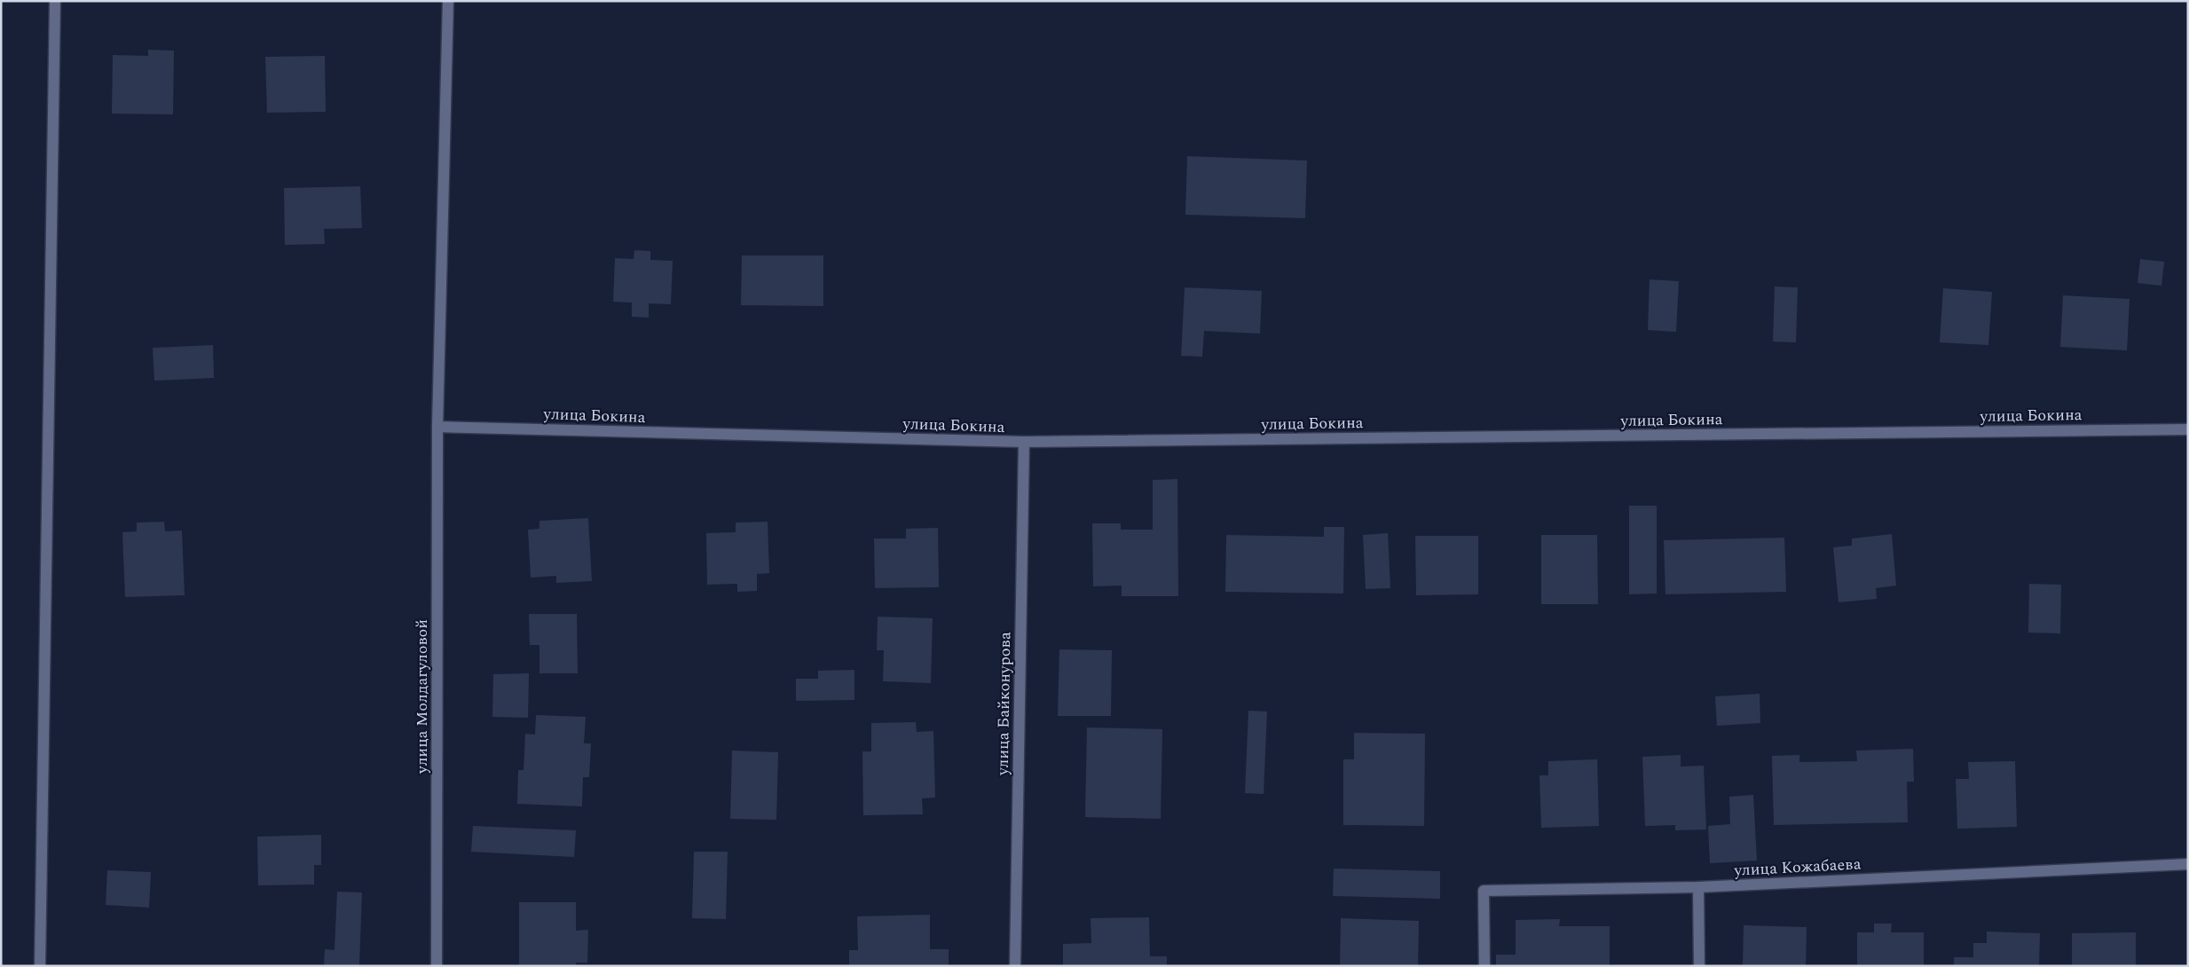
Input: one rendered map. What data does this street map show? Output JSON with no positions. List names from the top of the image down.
{
  "streets": {
    "street": [
      "улица Бокина",
      "улица Молдагуловой",
      "улица Байконурова",
      "улица Кожабаева"
    ]
  },
  "crossings": [
    ["улица Бокина", "улица Молдагуловой"],
    ["улица Бокина", "улица Байконурова"]
  ]
}
